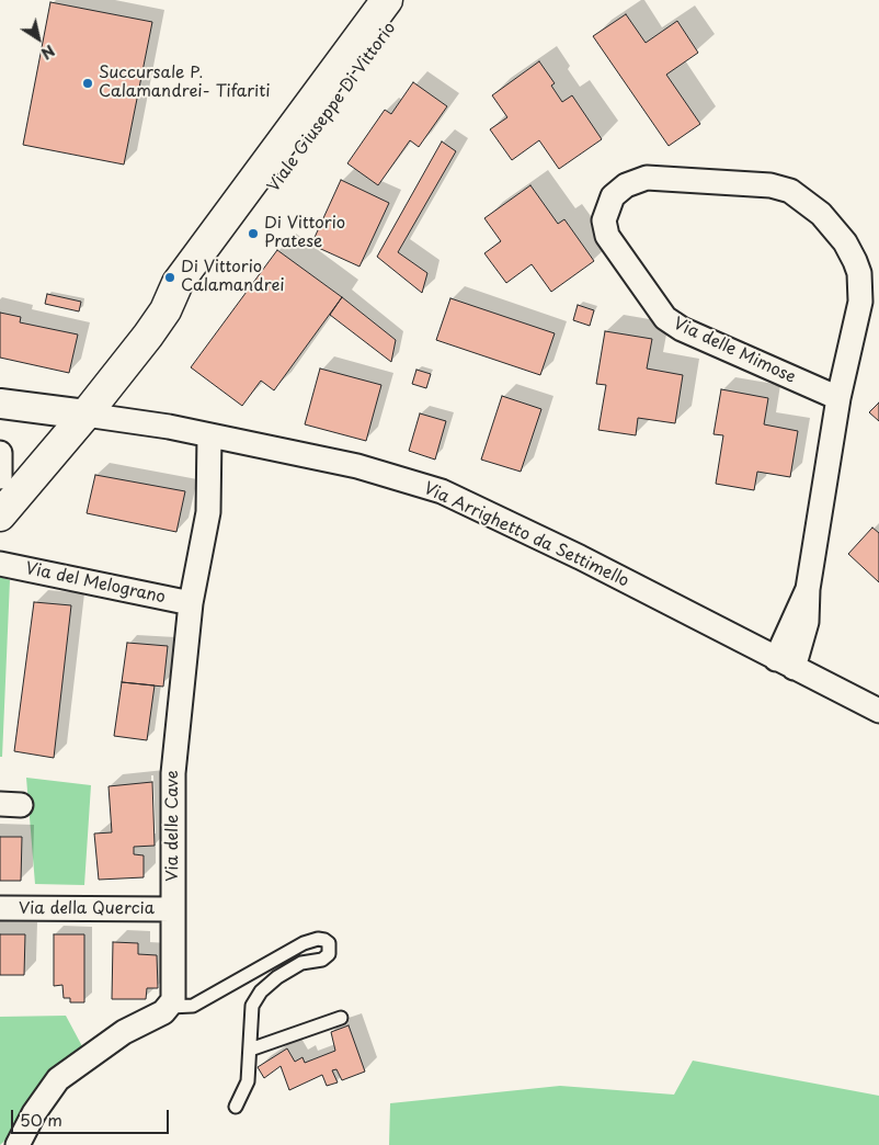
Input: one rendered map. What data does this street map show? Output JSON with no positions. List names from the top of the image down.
{
  "streets": {
    "main road": ["Viale Giuseppe Di Vittorio"],
    "street": [
      "Via delle Mimose",
      "Via Arrighetto da Settimello",
      "Via del Melograno",
      "Via delle Cave",
      "Via della Quercia"
    ]
  },
  "crossings": [
    ["Viale Giuseppe Di Vittorio", "Via Arrighetto da Settimello"],
    ["Via delle Mimose", "Via Arrighetto da Settimello"],
    ["Via Arrighetto da Settimello", "Via delle Cave"],
    ["Via del Melograno", "Via delle Cave"],
    ["Via delle Cave", "Via della Quercia"]
  ],
  "places": ["Succursale P. Calamandrei- Tifariti", "Di Vittorio Pratese", "Di Vittorio Calamandrei"],
  "scale_bar": "50 m",
  "north": "bottom right"
}
